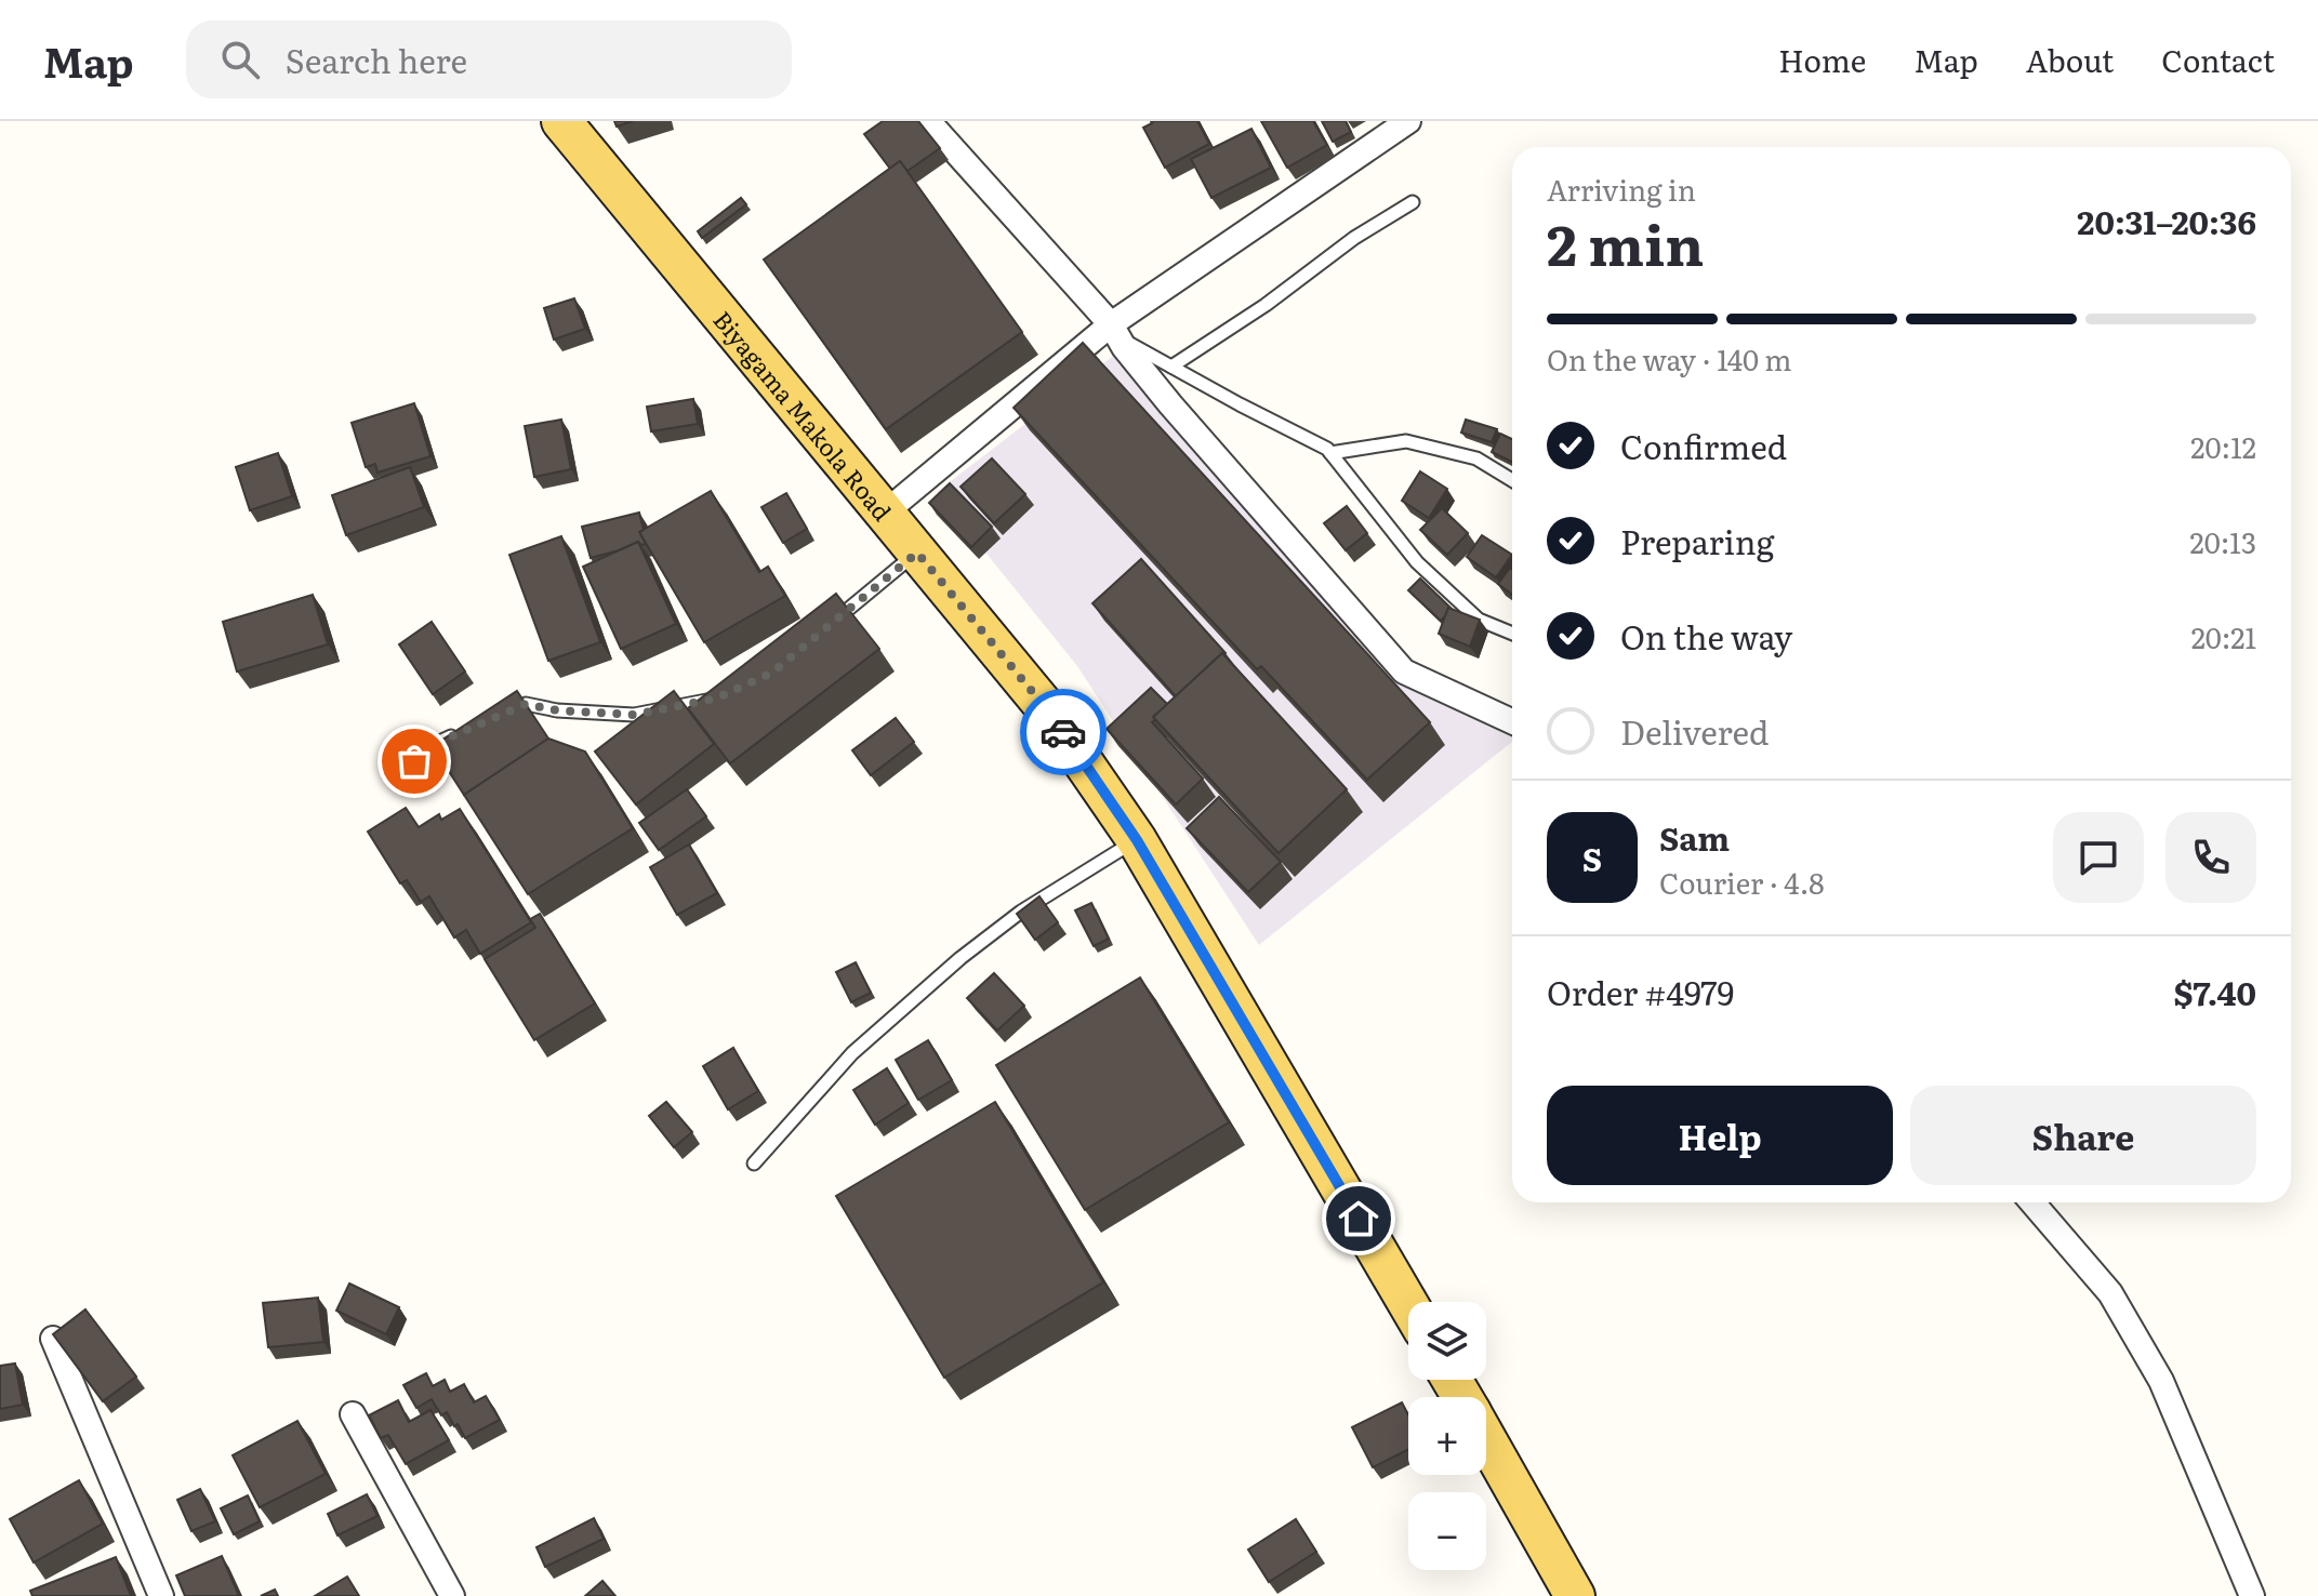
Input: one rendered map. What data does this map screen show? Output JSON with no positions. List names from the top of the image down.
{
  "streets": {
    "main road": ["Biyagama Makola Road"]
  },
  "page": {
    "header": "Map",
    "search": "Search here",
    "nav": [
      "Home",
      "Map",
      "About",
      "Contact"
    ],
    "heading": ["2 min", "Arriving in", "20:31–20:36"],
    "panel": [
      "Sam",
      "Courier · 4.8",
      "Order #4979",
      "$7.40"
    ],
    "bar": "On the way · 140 m",
    "list": [
      ["Confirmed", "20:12"],
      ["Preparing", "20:13"],
      ["On the way", "20:21"],
      "Delivered"
    ],
    "round": "S",
    "buttons": ["Help", "Share"],
    "map_buttons": ["+", "−"]
  }
}
